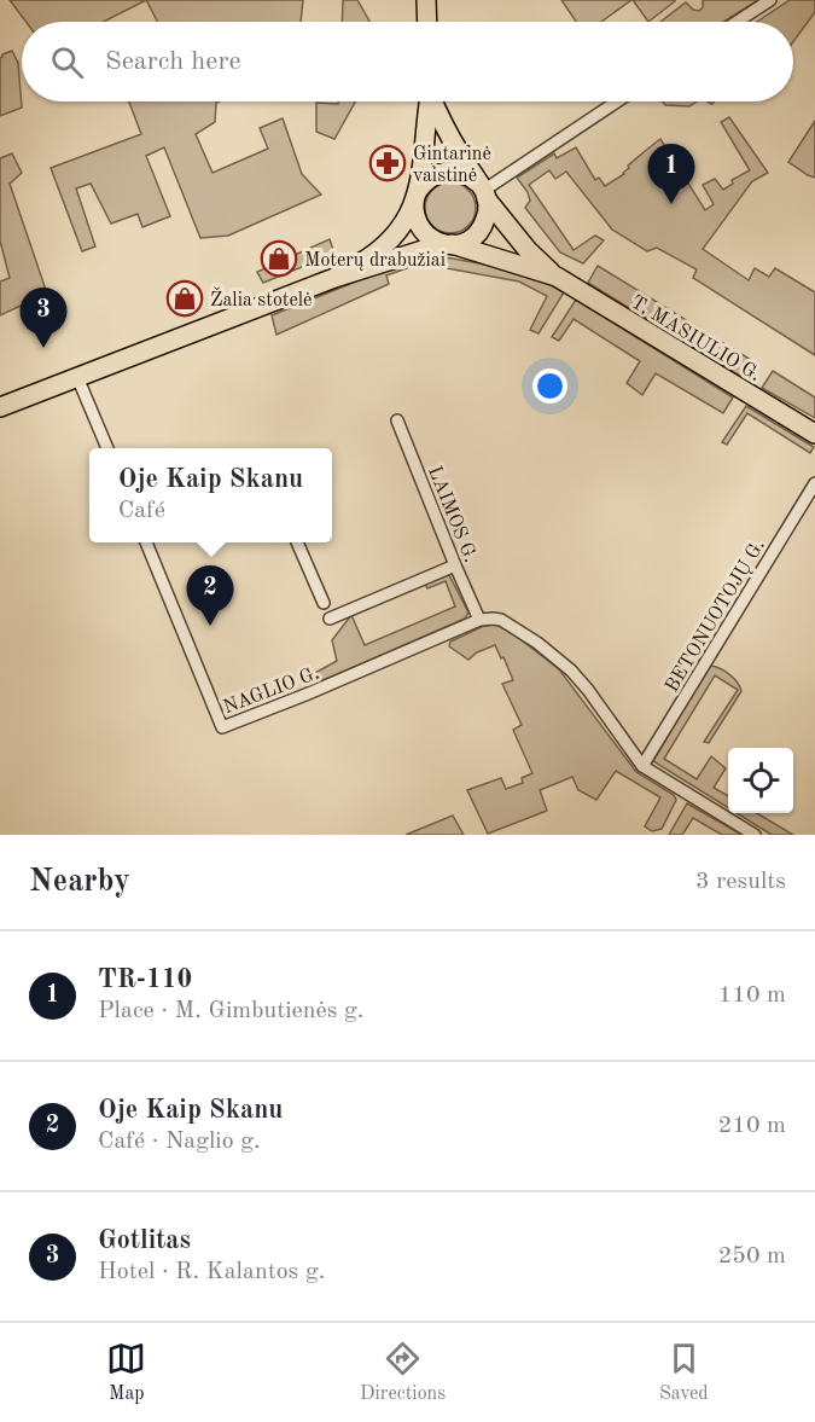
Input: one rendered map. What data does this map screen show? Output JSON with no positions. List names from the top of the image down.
{
  "streets": {
    "main road": ["T. MASIULIO G."],
    "street": ["LAIMOS G.", "BETONUOTOJŲ G.", "NAGLIO G."]
  },
  "crossings": [
    ["LAIMOS G.", "NAGLIO G."]
  ],
  "places": {
    "pharmacy": ["Gintarinė vaistinė"],
    "shop": ["Moterų drabužiai", "Žalia stotelė"]
  },
  "page": {
    "search": "Search here",
    "pins": ["1", "3", "2"],
    "popup": ["Oje Kaip Skanu", "Café"],
    "heading": ["Nearby", "3 results"],
    "list": [
      {
        "mark": "1",
        "name": "TR-110",
        "note": "Place · M. Gimbutienės g.",
        "value": "110 m"
      },
      {
        "mark": "2",
        "name": "Oje Kaip Skanu",
        "note": "Café · Naglio g.",
        "value": "210 m"
      },
      {
        "mark": "3",
        "name": "Gotlitas",
        "note": "Hotel · R. Kalantos g.",
        "value": "250 m"
      }
    ],
    "nav": ["Map", "Directions", "Saved"]
  }
}
